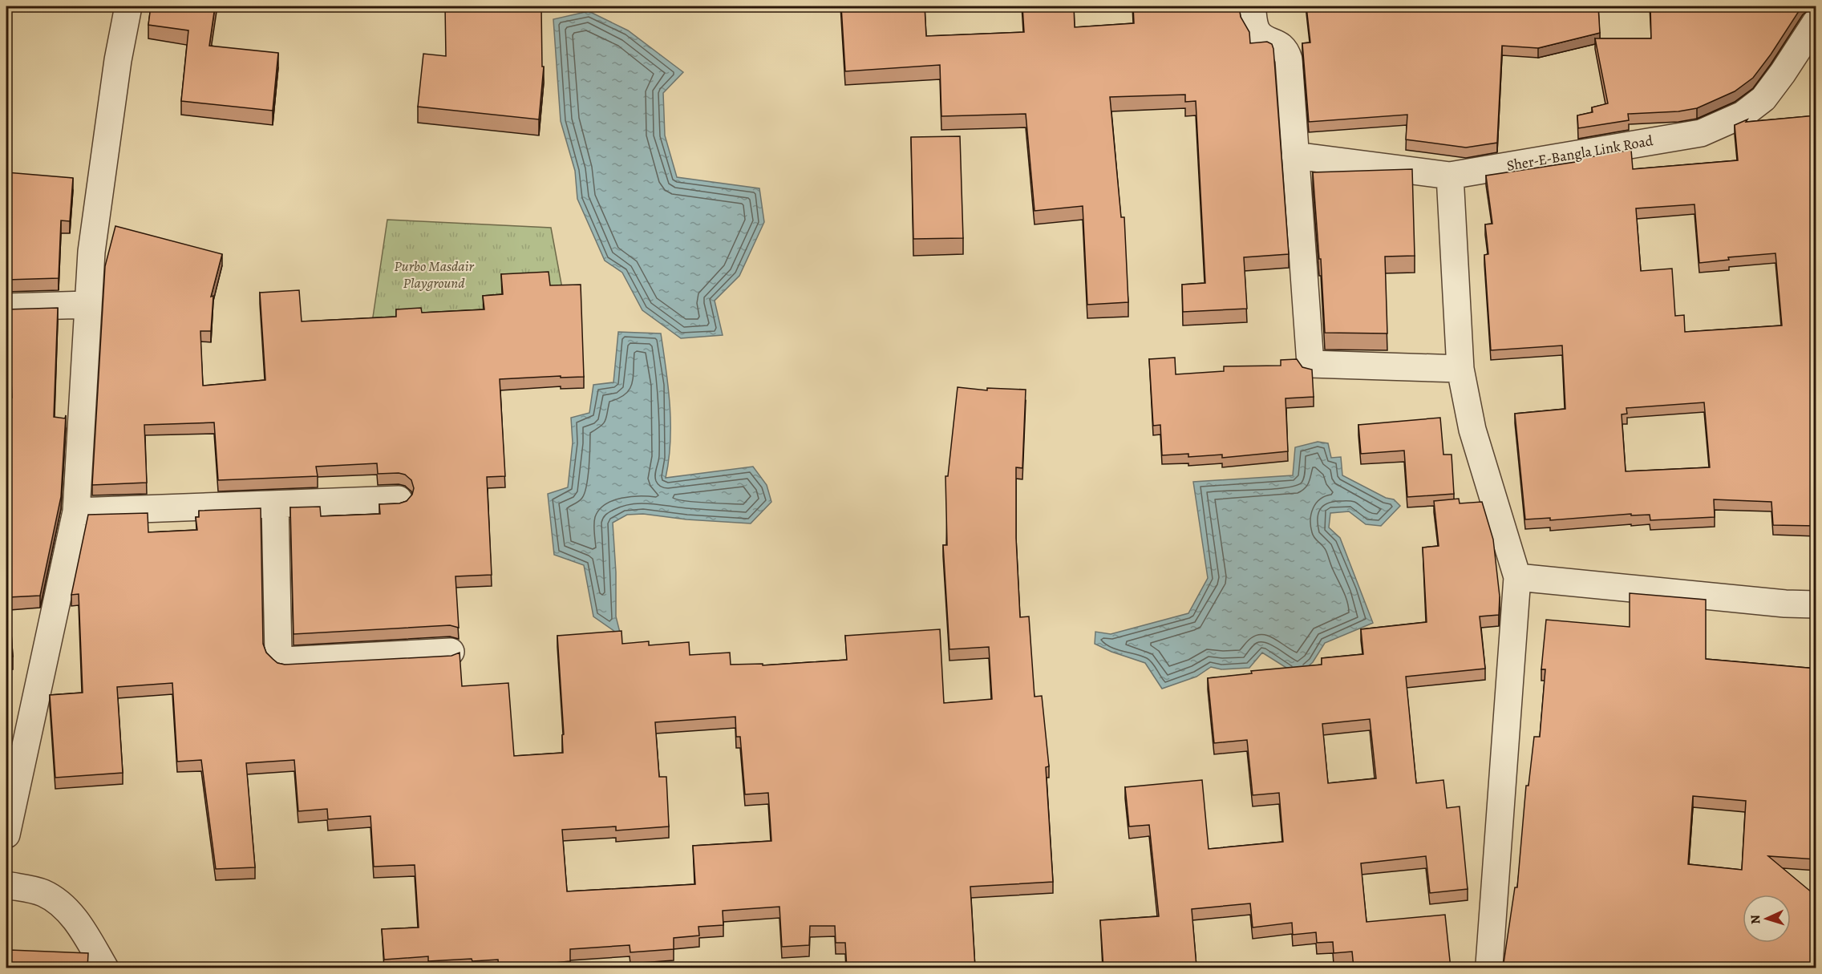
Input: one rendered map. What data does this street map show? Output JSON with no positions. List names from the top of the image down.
{
  "streets": {
    "street": ["Sher-E-Bangla Link Road"]
  },
  "parks": ["Purbo Masdair Playground"],
  "north": "left"
}
